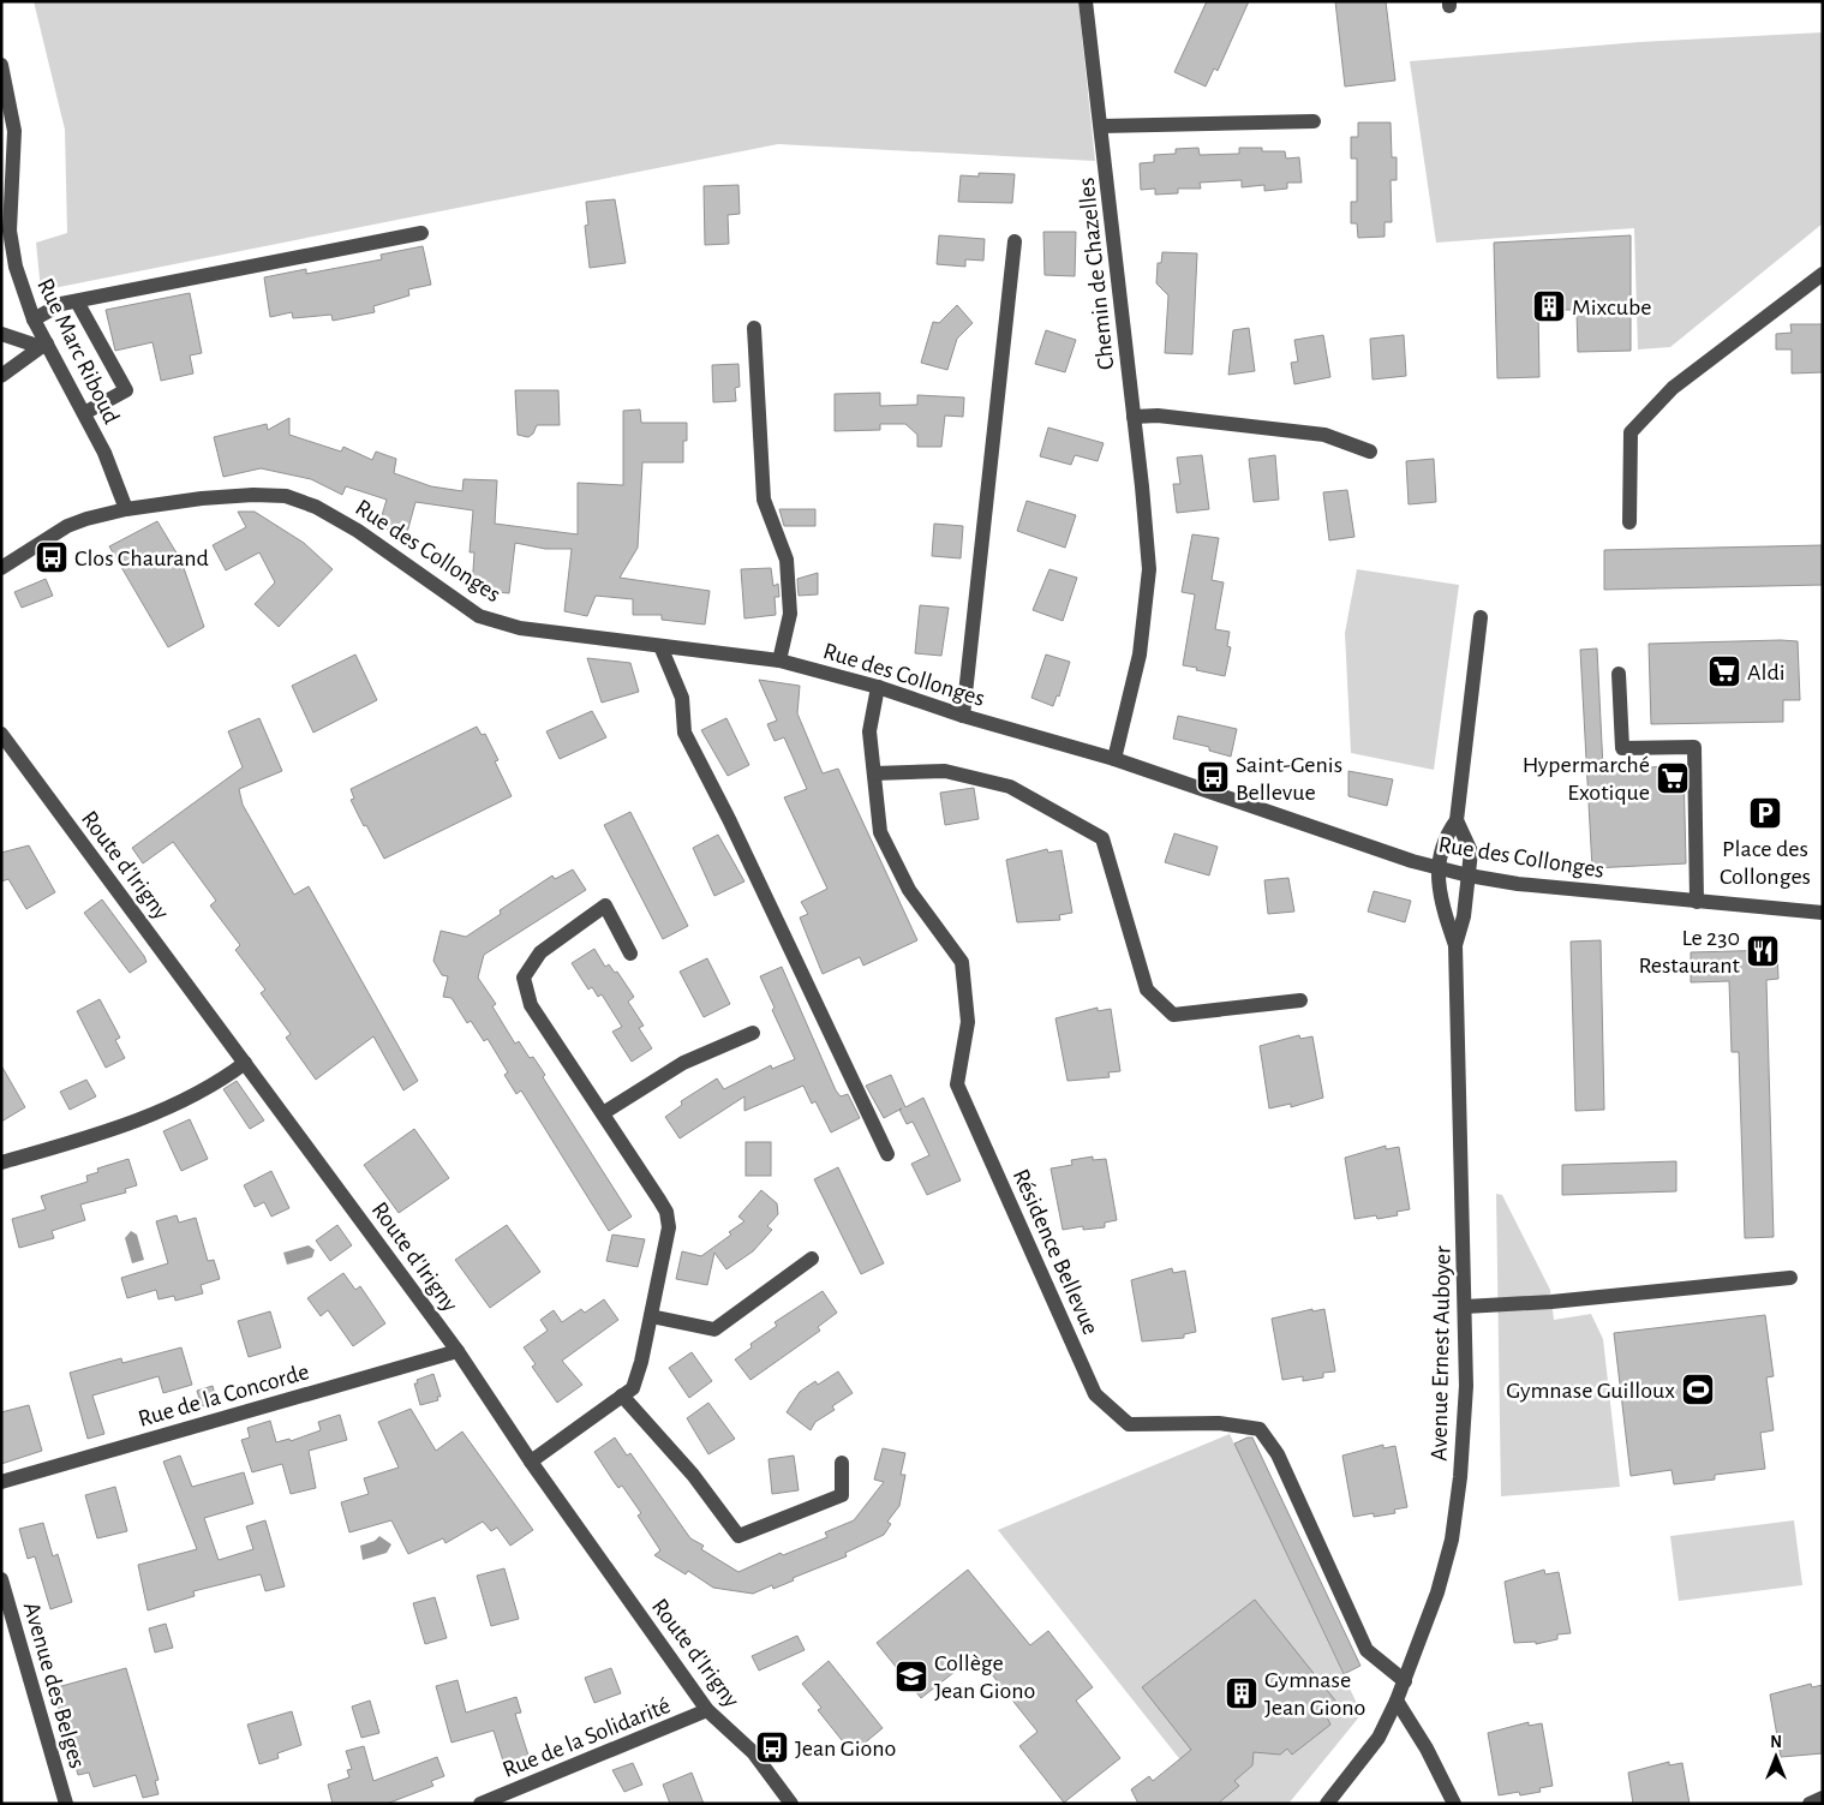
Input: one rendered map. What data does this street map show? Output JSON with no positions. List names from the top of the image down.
{
  "streets": {
    "street": [
      "Chemin de Chazelles",
      "Rue Marc Riboud",
      "Rue des Collonges",
      "Route d'Irigny",
      "Résidence Bellevue",
      "Avenue Ernest Auboyer",
      "Rue de la Concorde",
      "Avenue des Belges",
      "Rue de la Solidarité"
    ]
  },
  "crossings": [
    ["Chemin de Chazelles", "Rue des Collonges"],
    ["Rue Marc Riboud", "Rue des Collonges"],
    ["Rue des Collonges", "Résidence Bellevue"],
    ["Rue des Collonges", "Avenue Ernest Auboyer"],
    ["Route d'Irigny", "Rue de la Concorde"],
    ["Route d'Irigny", "Rue de la Solidarité"],
    ["Résidence Bellevue", "Avenue Ernest Auboyer"]
  ],
  "places": {
    "building": ["Mixcube", "Gymnase Jean Giono"],
    "bus stop": ["Clos Chaurand", "Saint-Genis Bellevue", "Jean Giono"],
    "supermarket": ["Aldi", "Hypermarché Exotique"],
    "parking": ["Place des Collonges"],
    "restaurant": ["Le 230 Restaurant"],
    "sports": ["Gymnase Guilloux"],
    "school or university": ["Collège Jean Giono"]
  },
  "north": "top"
}
